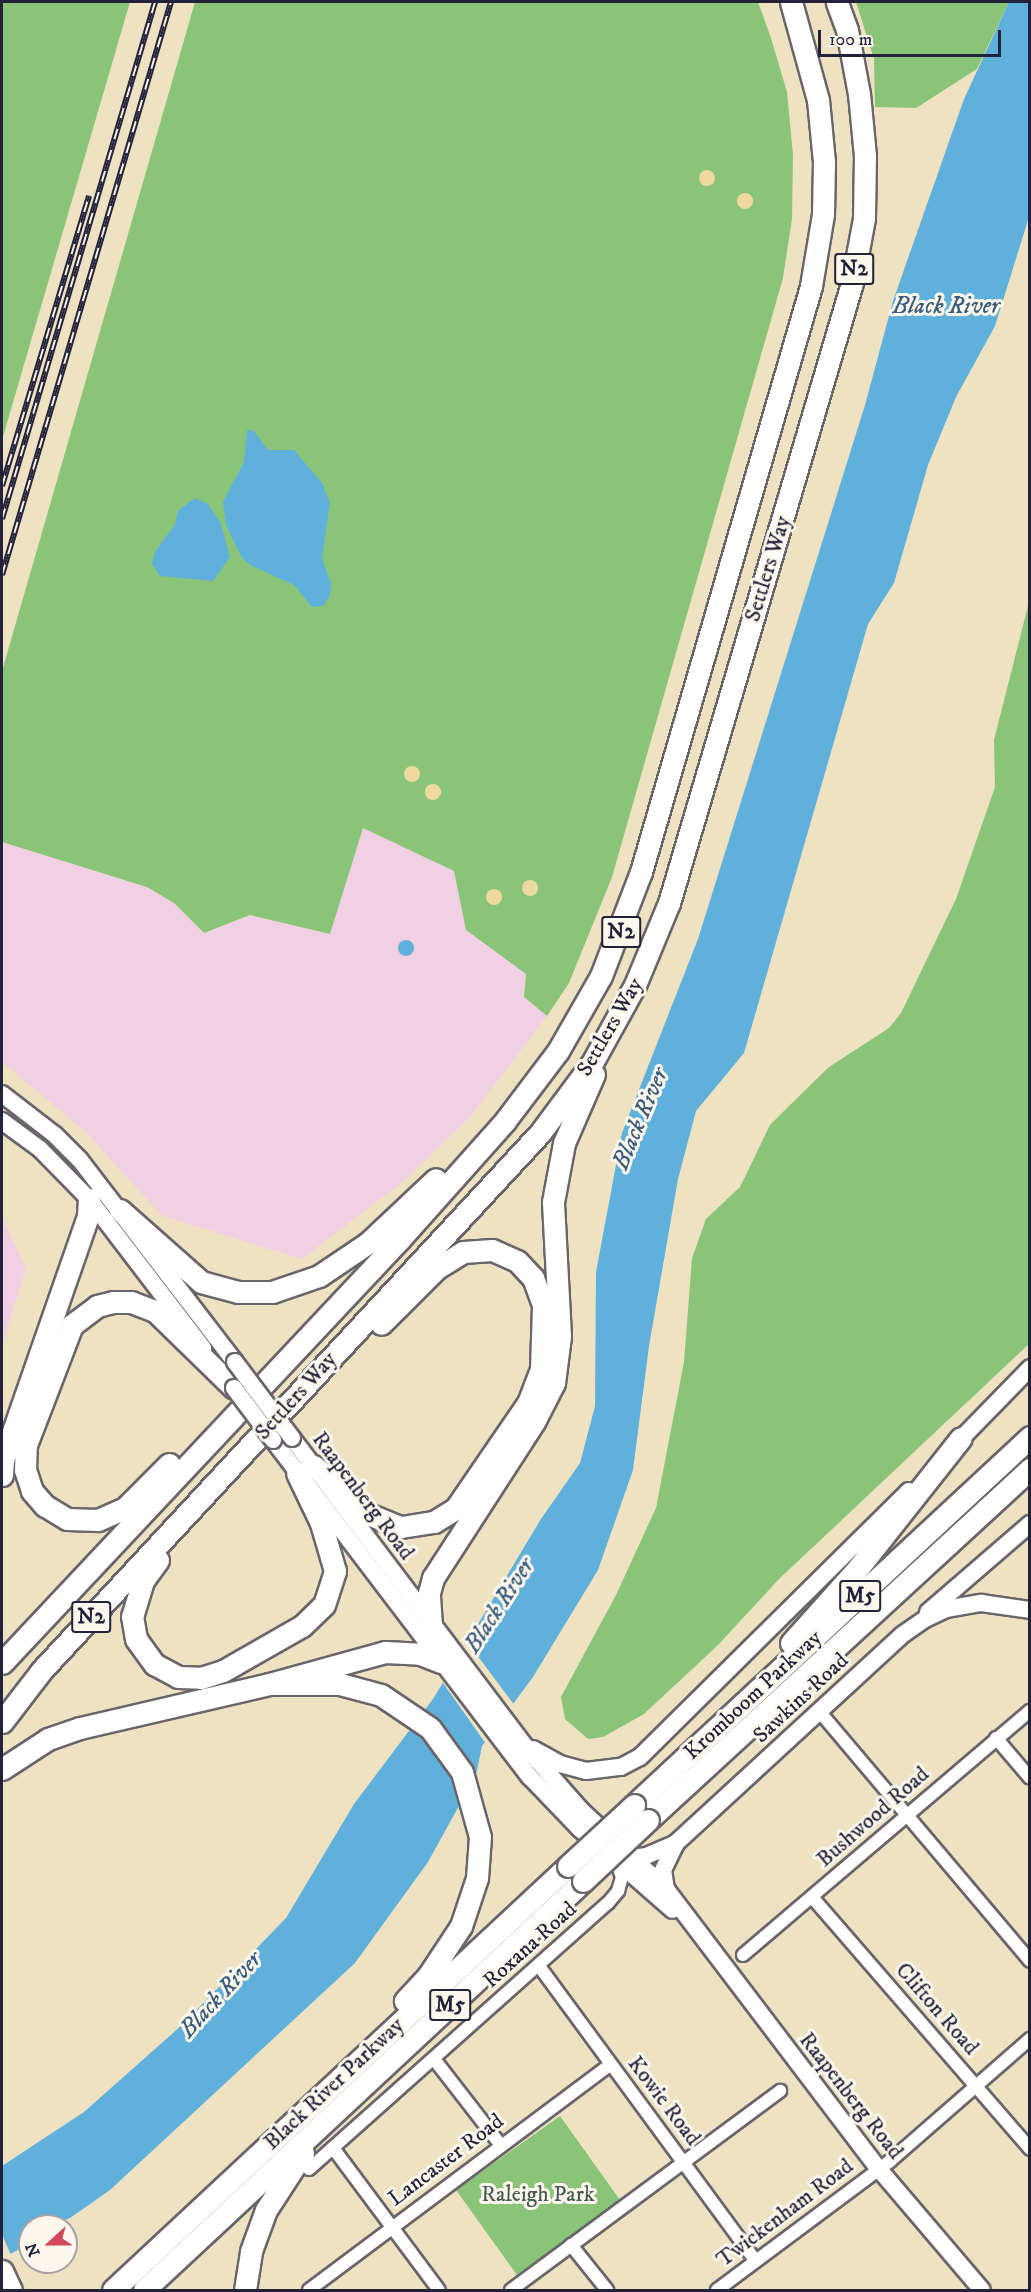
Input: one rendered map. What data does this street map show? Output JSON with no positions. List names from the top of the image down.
{
  "streets": {
    "highway": [
      "N2",
      "Settlers Way",
      "M5",
      "Kromboom Parkway",
      "Black River Parkway"
    ],
    "main road": ["Raapenberg Road", "Sawkins Road"],
    "street": [
      "Bushwood Road",
      "Roxana Road",
      "Clifton Road",
      "Kowie Road",
      "Lancaster Road",
      "Twickenham Road"
    ]
  },
  "crossings": [
    ["Raapenberg Road", "Sawkins Road"],
    ["Raapenberg Road", "Roxana Road"],
    ["Raapenberg Road", "Twickenham Road"],
    ["Kromboom Parkway", "Black River Parkway"],
    ["Sawkins Road", "Roxana Road"],
    ["Bushwood Road", "Clifton Road"],
    ["Roxana Road", "Kowie Road"],
    ["Clifton Road", "Twickenham Road"],
    ["Kowie Road", "Lancaster Road"],
    ["Kowie Road", "Twickenham Road"]
  ],
  "water": ["Black River"],
  "parks": ["Raleigh Park"],
  "scale_bar": "100 m",
  "north": "left"
}
